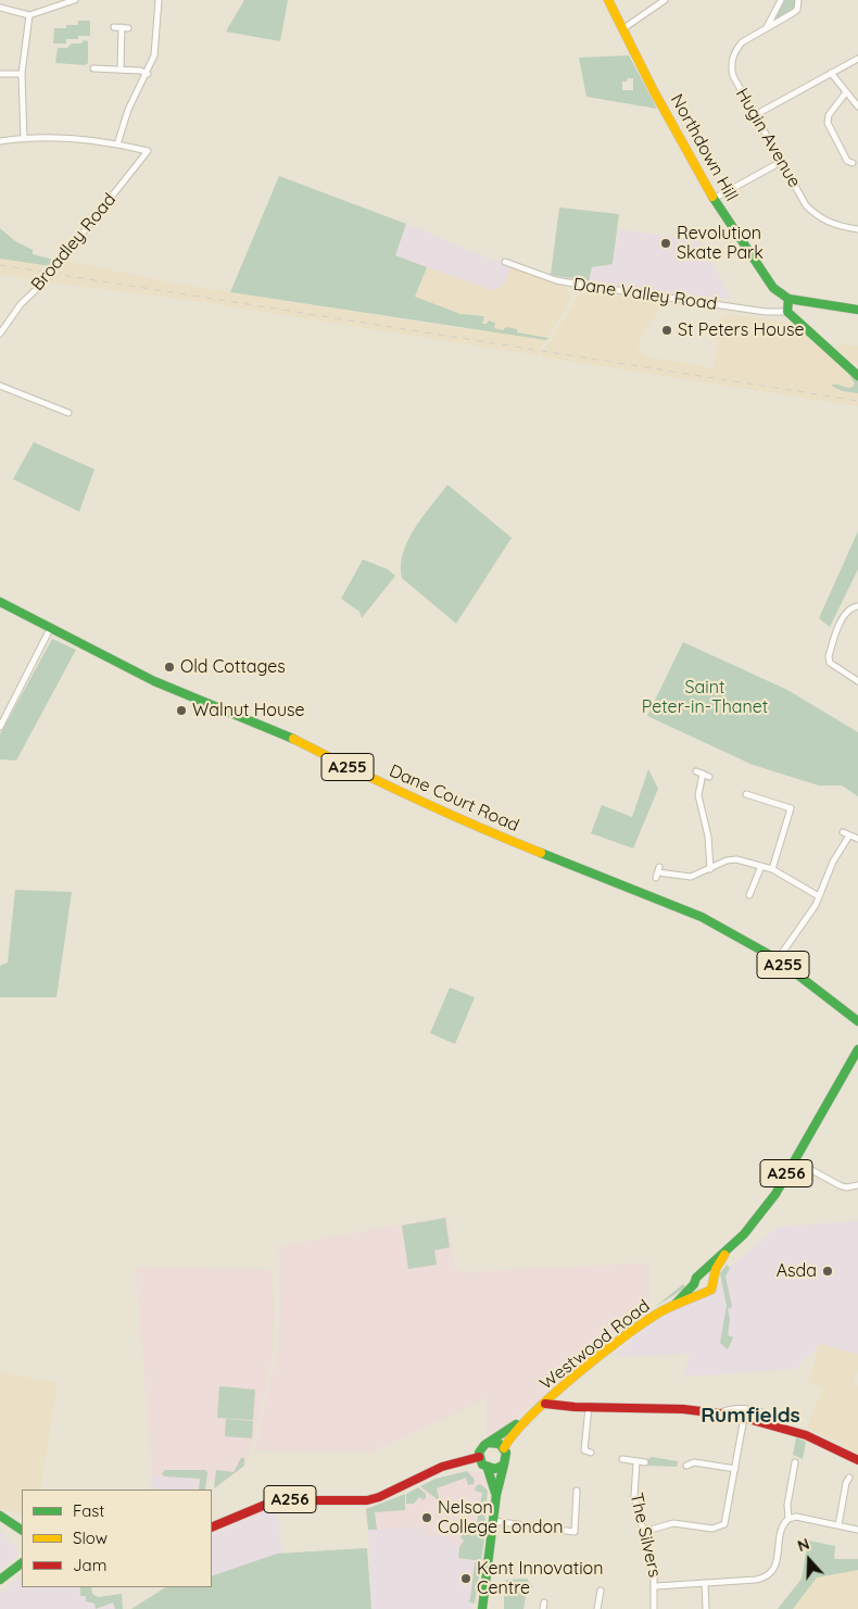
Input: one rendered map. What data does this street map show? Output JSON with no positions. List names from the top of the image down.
{
  "streets": {
    "main road": [
      "Northdown Hill",
      "A255",
      "Dane Court Road",
      "A256",
      "Westwood Road"
    ],
    "street": [
      "Hugin Avenue",
      "Broadley Road",
      "Dane Valley Road",
      "The Silvers"
    ]
  },
  "crossings": [
    ["A256", "Westwood Road"]
  ],
  "districts": ["Rumfields"],
  "parks": ["Saint Peter-in-Thanet"],
  "places": [
    "Revolution Skate Park",
    "St Peters House",
    "Old Cottages",
    "Walnut House",
    "Asda",
    "Nelson College London",
    "Kent Innovation Centre"
  ],
  "legend": ["Fast", "Slow", "Jam"],
  "north": "top"
}
